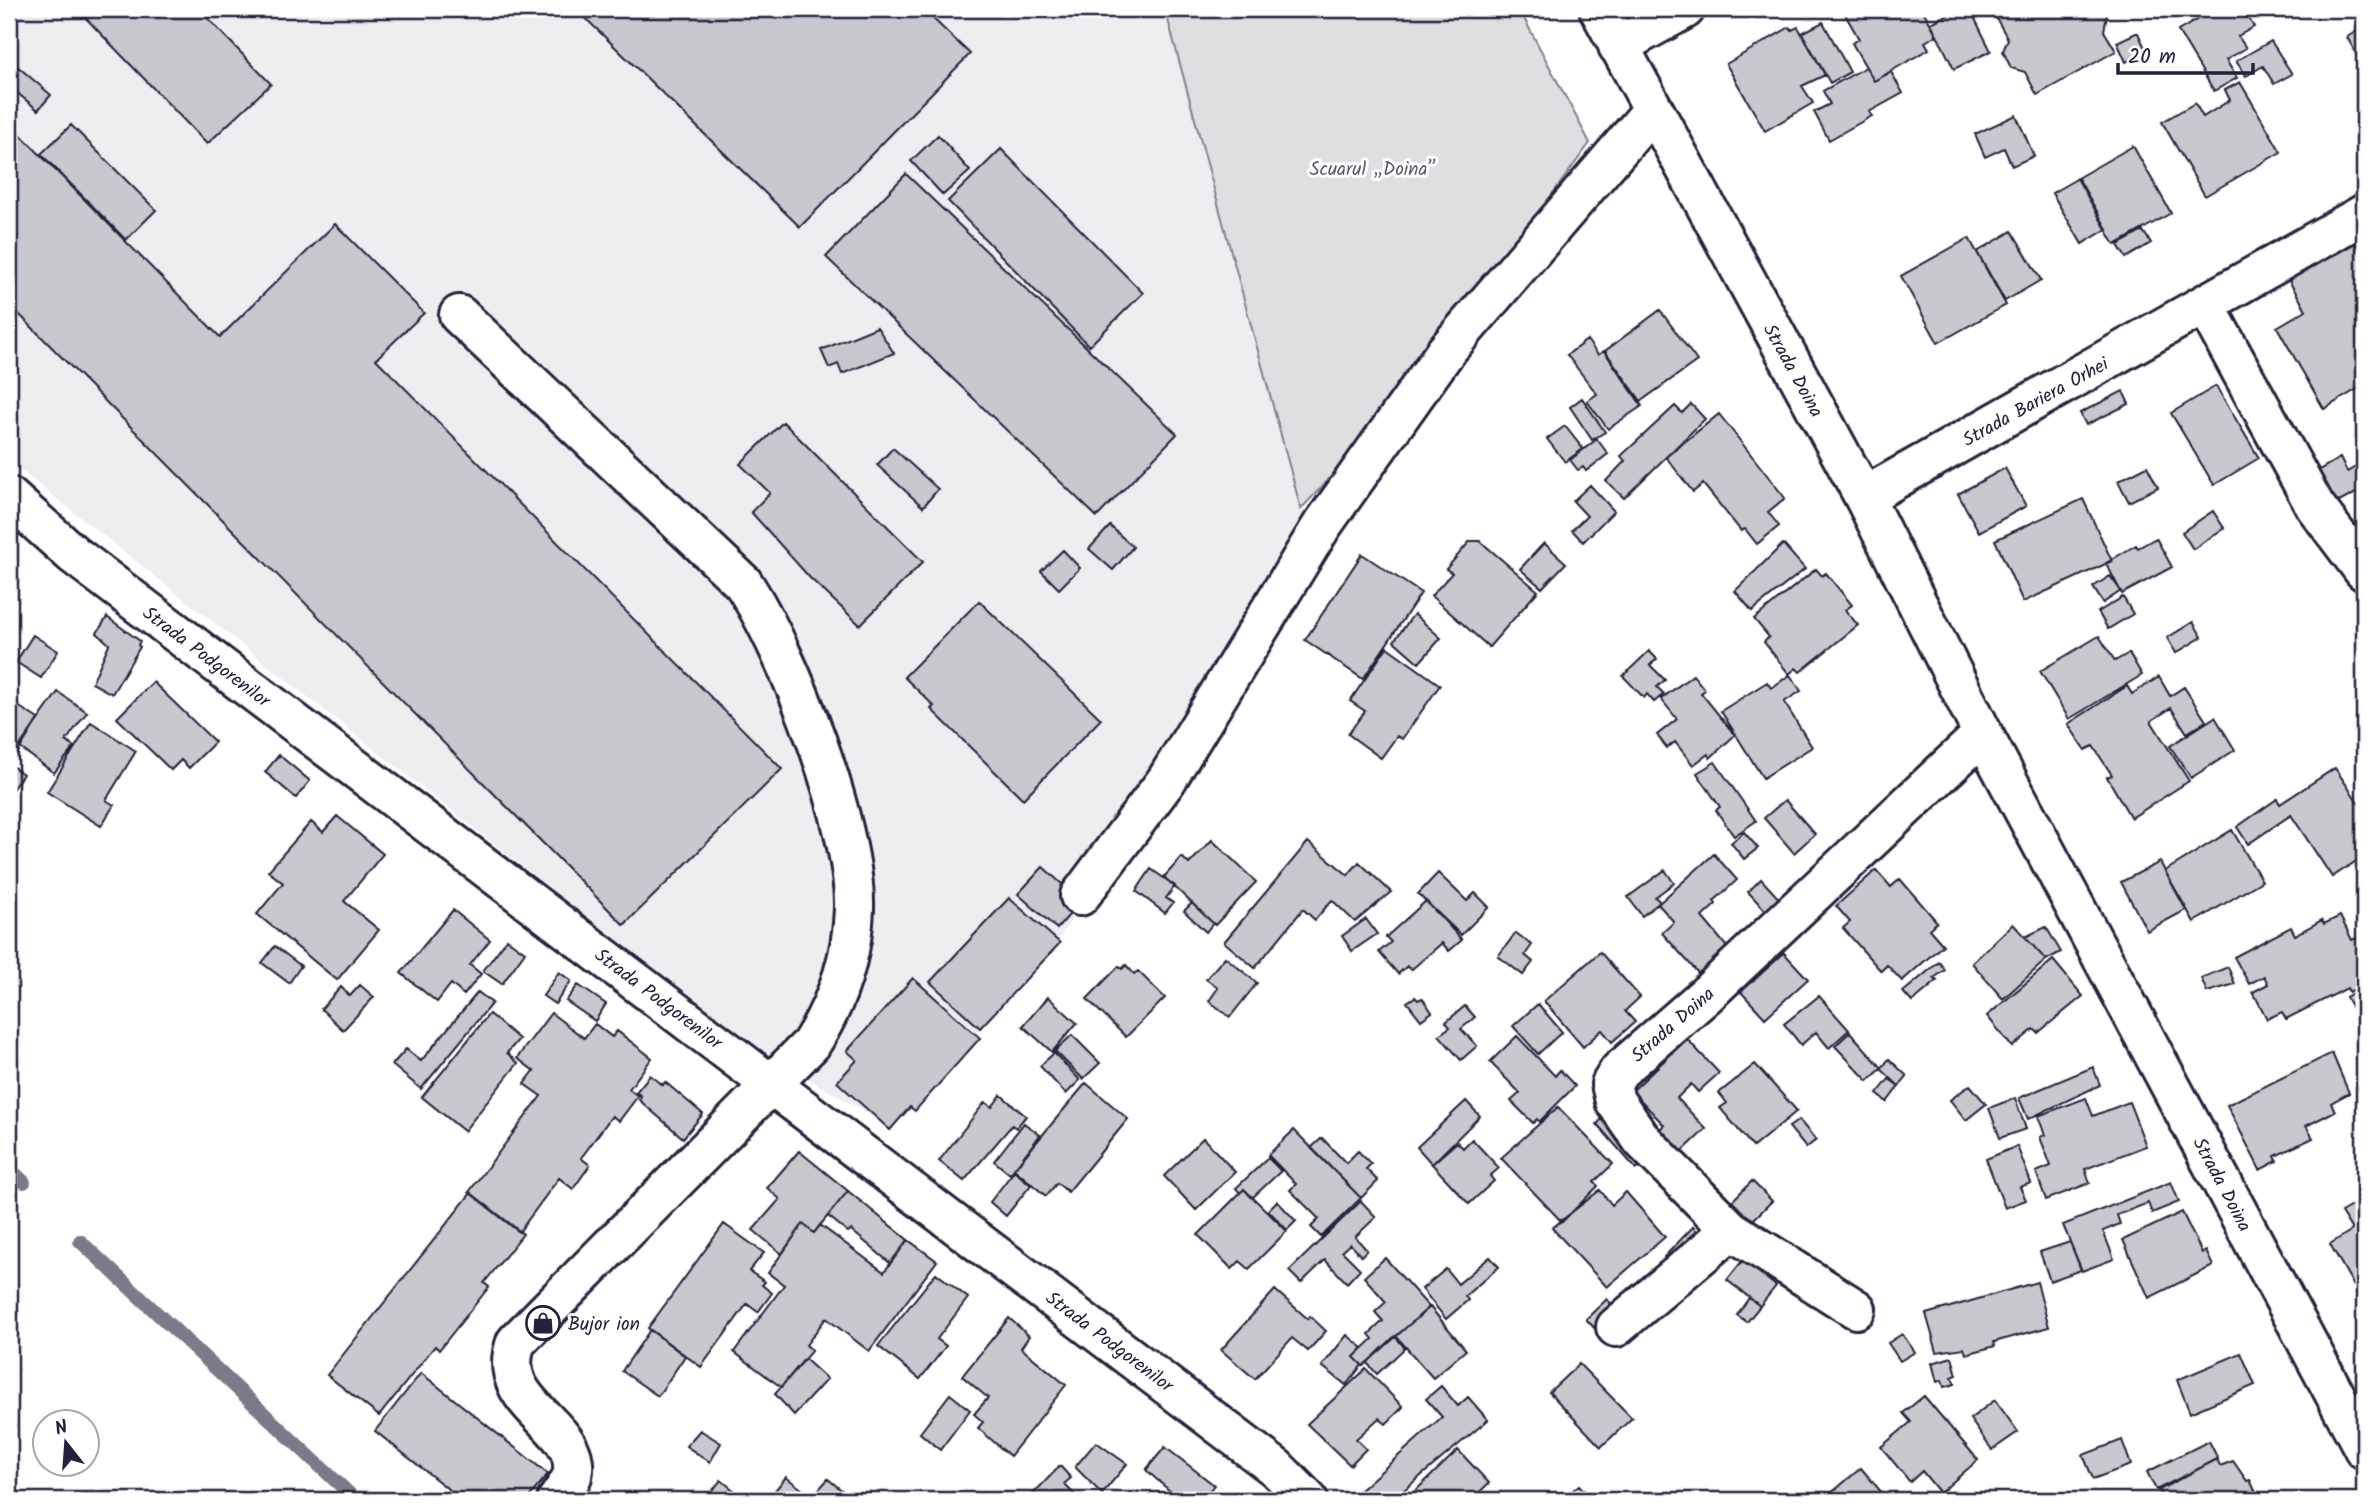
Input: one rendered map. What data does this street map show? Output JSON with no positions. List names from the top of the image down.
{
  "streets": {
    "street": ["Strada Doina", "Strada Bariera Orhei", "Strada Podgorenilor"]
  },
  "crossings": [
    ["Strada Doina", "Strada Bariera Orhei"]
  ],
  "parks": ["Scuarul „Doina”"],
  "places": {
    "shop": ["Bujor ion"]
  },
  "scale_bar": "20 m",
  "north": "top"
}
